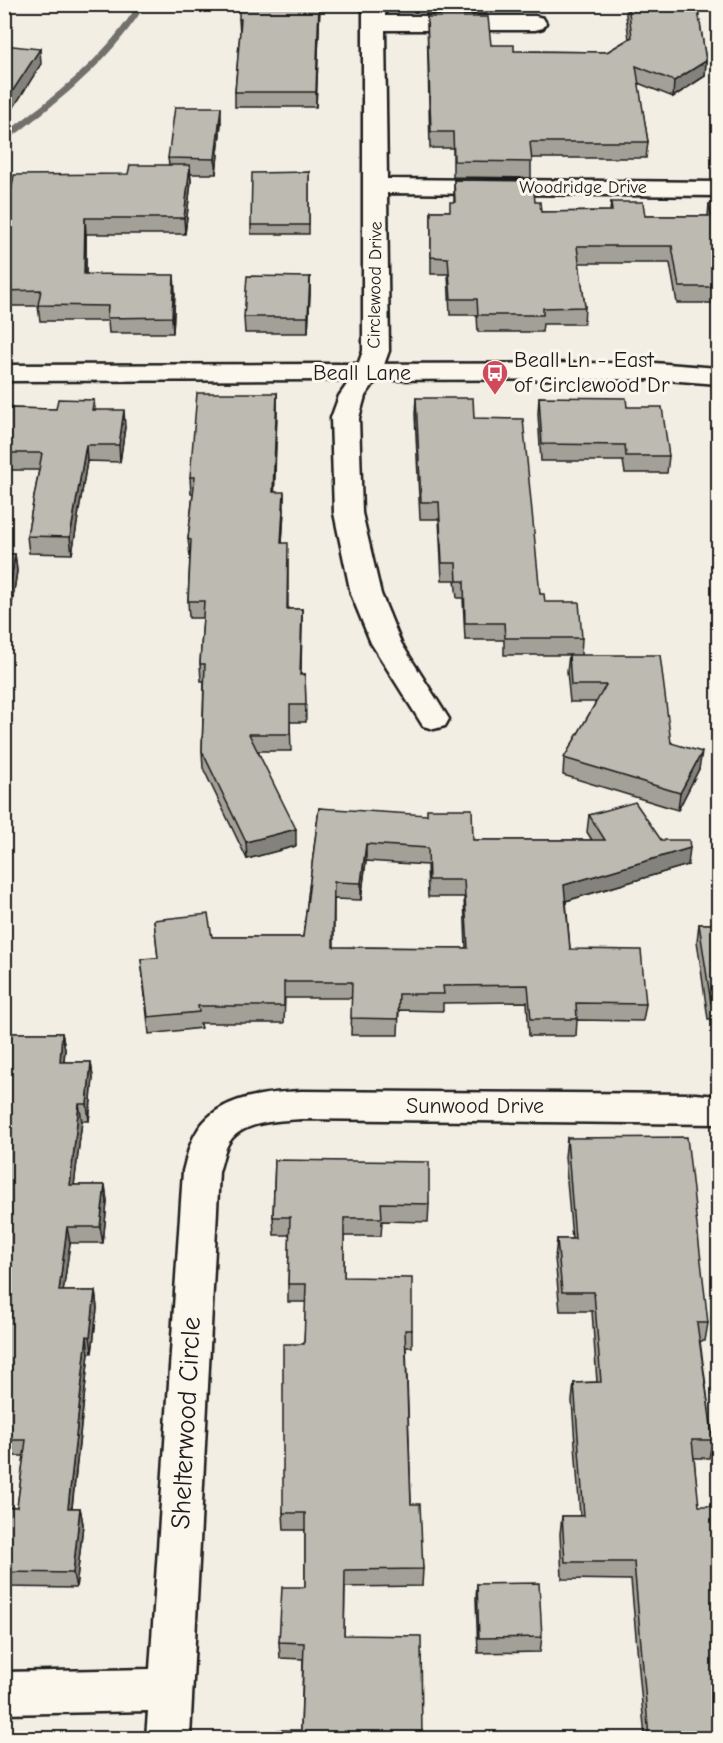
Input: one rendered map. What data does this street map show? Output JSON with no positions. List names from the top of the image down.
{
  "streets": {
    "street": [
      "Woodridge Drive",
      "Circlewood Drive",
      "Beall Lane",
      "Sunwood Drive",
      "Shelterwood Circle"
    ]
  },
  "crossings": [
    ["Woodridge Drive", "Circlewood Drive"],
    ["Circlewood Drive", "Beall Lane"],
    ["Sunwood Drive", "Shelterwood Circle"]
  ],
  "places": {
    "bus stop": ["Beall Ln - East of Circlewood Dr"]
  }
}
